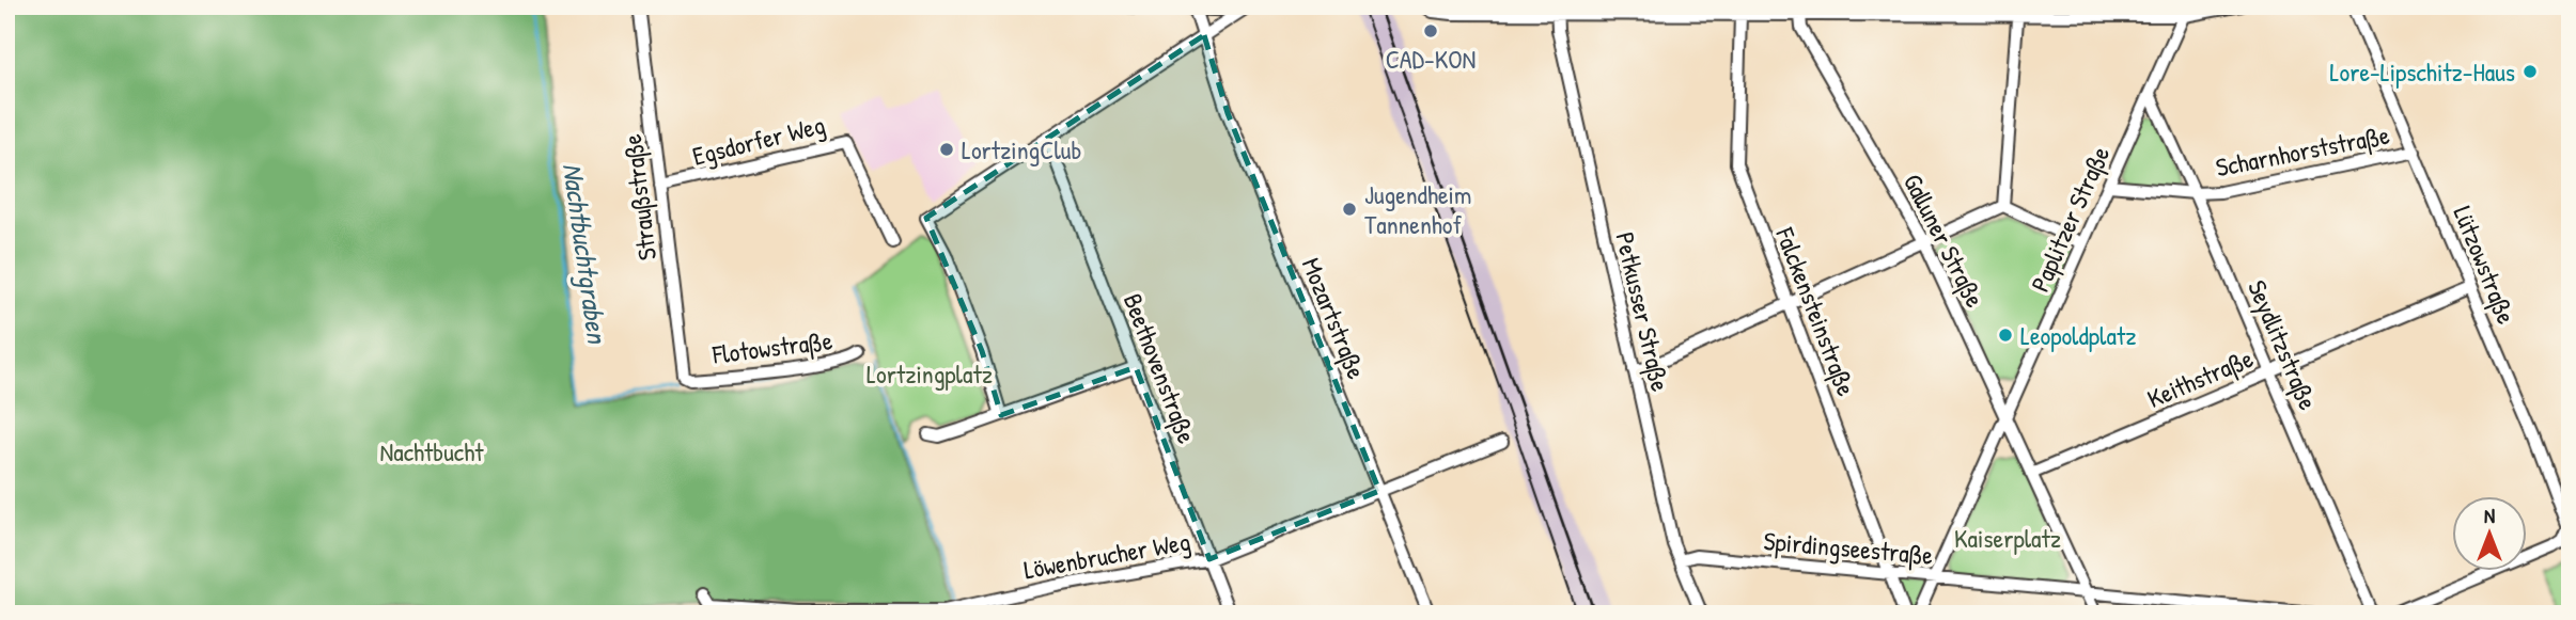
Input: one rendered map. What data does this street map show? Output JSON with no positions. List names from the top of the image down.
{
  "streets": {
    "street": [
      "Egsdorfer Weg",
      "Scharnhorststraße",
      "Straußstraße",
      "Paplitzer Straße",
      "Galluner Straße",
      "Lützowstraße",
      "Petkusser Straße",
      "Falckensteinstraße",
      "Mozartstraße",
      "Seydlitzstraße",
      "Flotowstraße",
      "Beethovenstraße",
      "Keithstraße",
      "Spirdingseestraße",
      "Löwenbrucher Weg"
    ]
  },
  "crossings": [
    ["Egsdorfer Weg", "Straußstraße"],
    ["Scharnhorststraße", "Paplitzer Straße"],
    ["Scharnhorststraße", "Lützowstraße"],
    ["Scharnhorststraße", "Seydlitzstraße"],
    ["Straußstraße", "Flotowstraße"],
    ["Paplitzer Straße", "Galluner Straße"],
    ["Paplitzer Straße", "Seydlitzstraße"],
    ["Paplitzer Straße", "Spirdingseestraße"],
    ["Galluner Straße", "Keithstraße"],
    ["Galluner Straße", "Spirdingseestraße"],
    ["Lützowstraße", "Keithstraße"],
    ["Petkusser Straße", "Spirdingseestraße"],
    ["Falckensteinstraße", "Spirdingseestraße"],
    ["Mozartstraße", "Löwenbrucher Weg"],
    ["Seydlitzstraße", "Keithstraße"],
    ["Beethovenstraße", "Löwenbrucher Weg"]
  ],
  "water": ["Nachtbuchtgraben"],
  "parks": ["Lortzingplatz", "Nachtbucht", "Kaiserplatz"],
  "places": [
    "CAD-KON",
    "Lore-Lipschitz-Haus",
    "LortzingClub",
    "Jugendheim Tannenhof",
    "Leopoldplatz"
  ],
  "north": "top"
}
